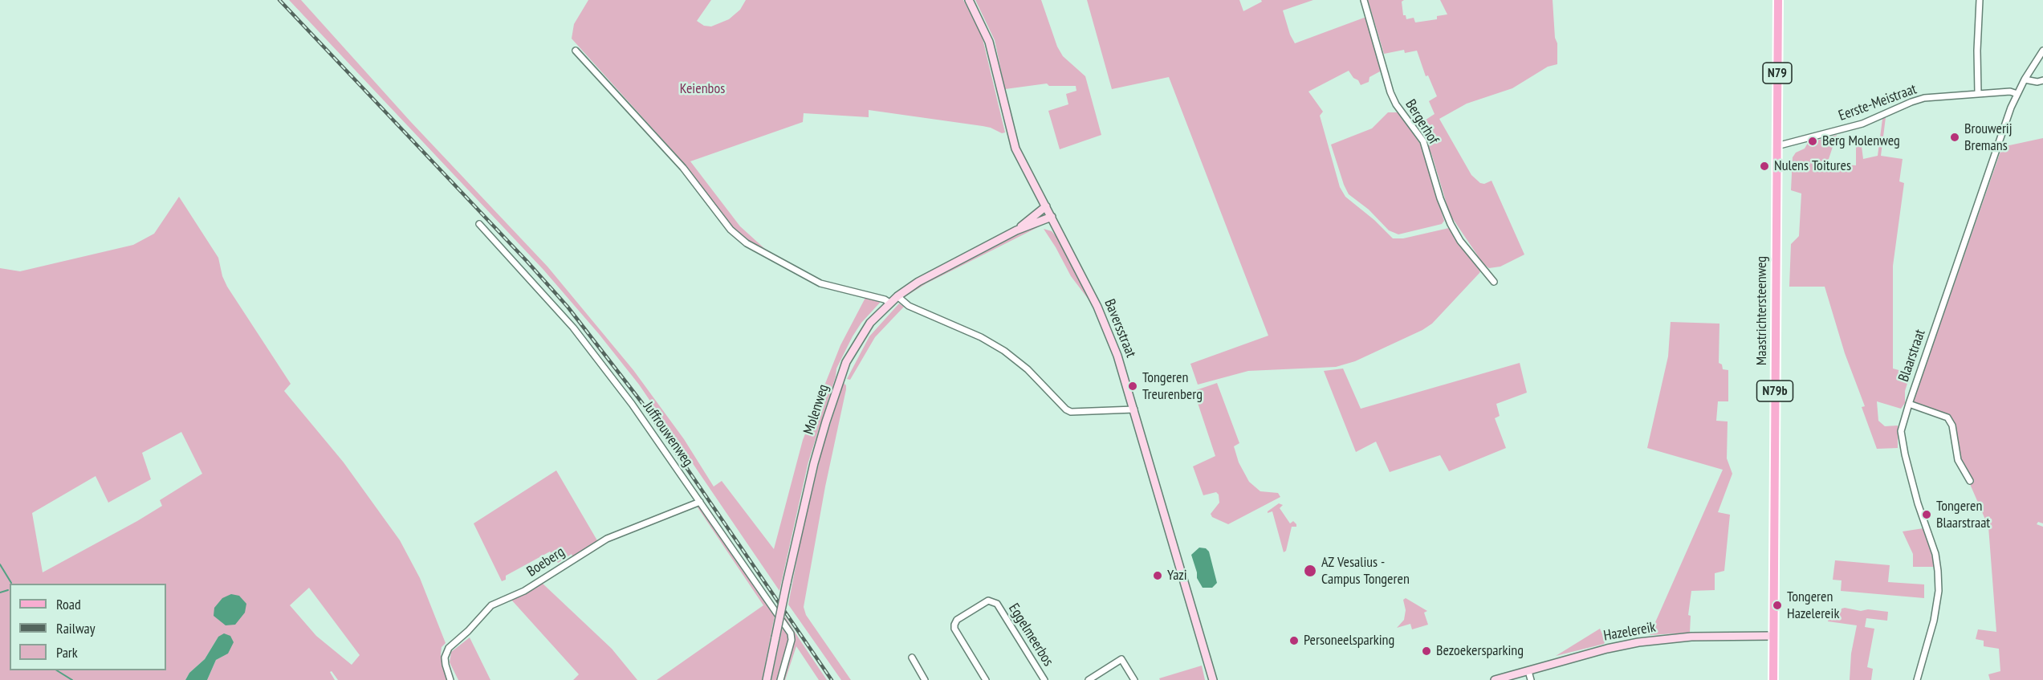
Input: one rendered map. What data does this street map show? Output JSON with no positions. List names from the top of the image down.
{
  "streets": {
    "main road": [
      "N79",
      "Maastrichtersteenweg",
      "Baversstraat",
      "N79b",
      "Molenweg",
      "Hazelereik"
    ],
    "street": [
      "Eerste-Meistraat",
      "Bergerhof",
      "Blaarstraat",
      "Juffrouwenweg",
      "Boeberg",
      "Eggelmeerbos"
    ]
  },
  "crossings": [
    ["Eerste-Meistraat", "Maastrichtersteenweg"],
    ["Eerste-Meistraat", "Blaarstraat"],
    ["Maastrichtersteenweg", "Hazelereik"],
    ["Baversstraat", "Molenweg"],
    ["Juffrouwenweg", "Boeberg"]
  ],
  "parks": ["Keienbos"],
  "places": [
    "Brouwerij Bremans",
    "Berg Molenweg",
    "Nulens Toitures",
    "Tongeren Treurenberg",
    "Tongeren Blaarstraat",
    "AZ Vesalius - Campus Tongeren",
    "Yazi",
    "Tongeren Hazelereik",
    "Personeelsparking",
    "Bezoekersparking"
  ],
  "legend": ["Road", "Railway", "Park"]
}
